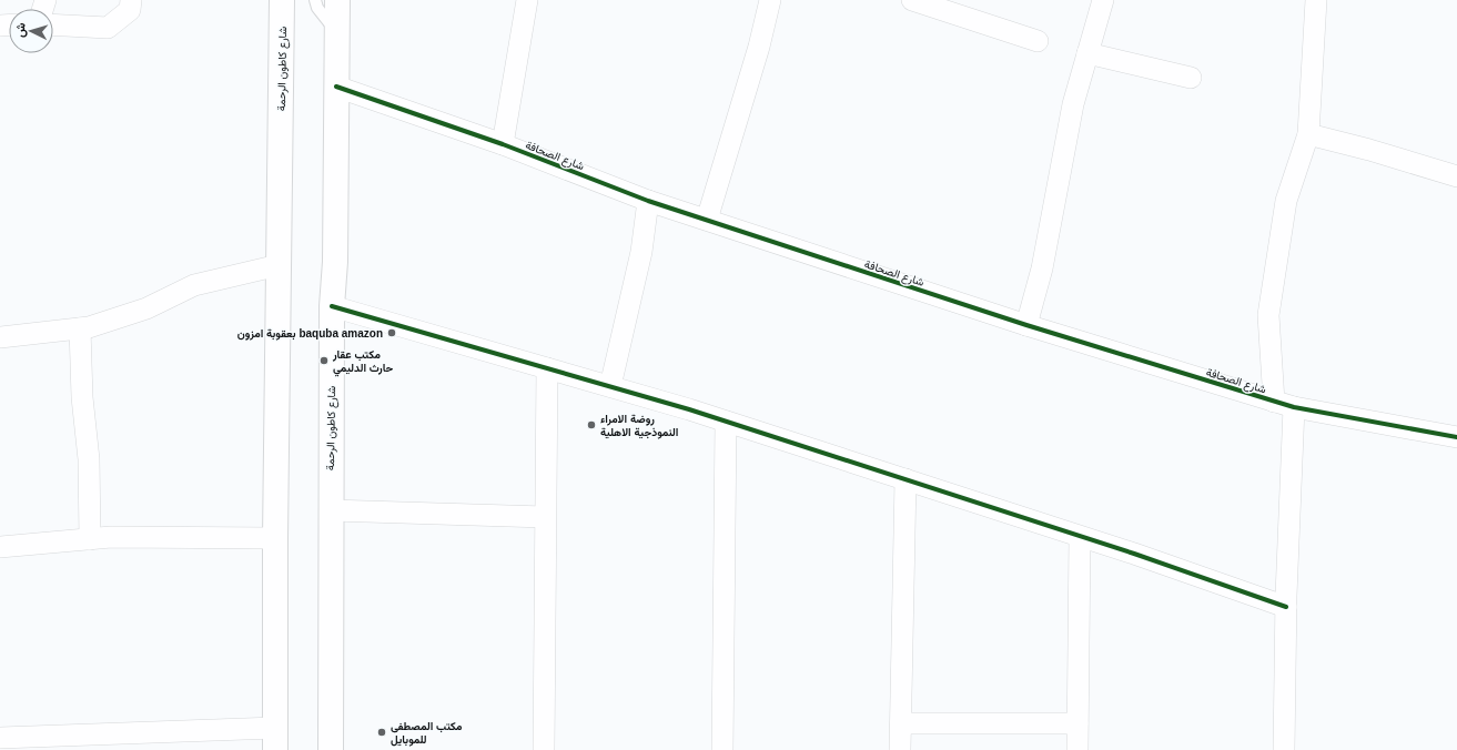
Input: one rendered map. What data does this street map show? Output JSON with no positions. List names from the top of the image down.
{
  "streets": {
    "street": ["شارع كاطون الرحمة", "شارع الصحافة"]
  },
  "crossings": [
    ["شارع كاطون الرحمة", "شارع الصحافة"]
  ],
  "places": [
    "بعقوبة امزون baquba amazon",
    "مكتب عقار حارث الدليمي",
    "روضة الامراء النموذجية الاهلية",
    "مكتب المصطفى للموبايل"
  ],
  "north": "left"
}
